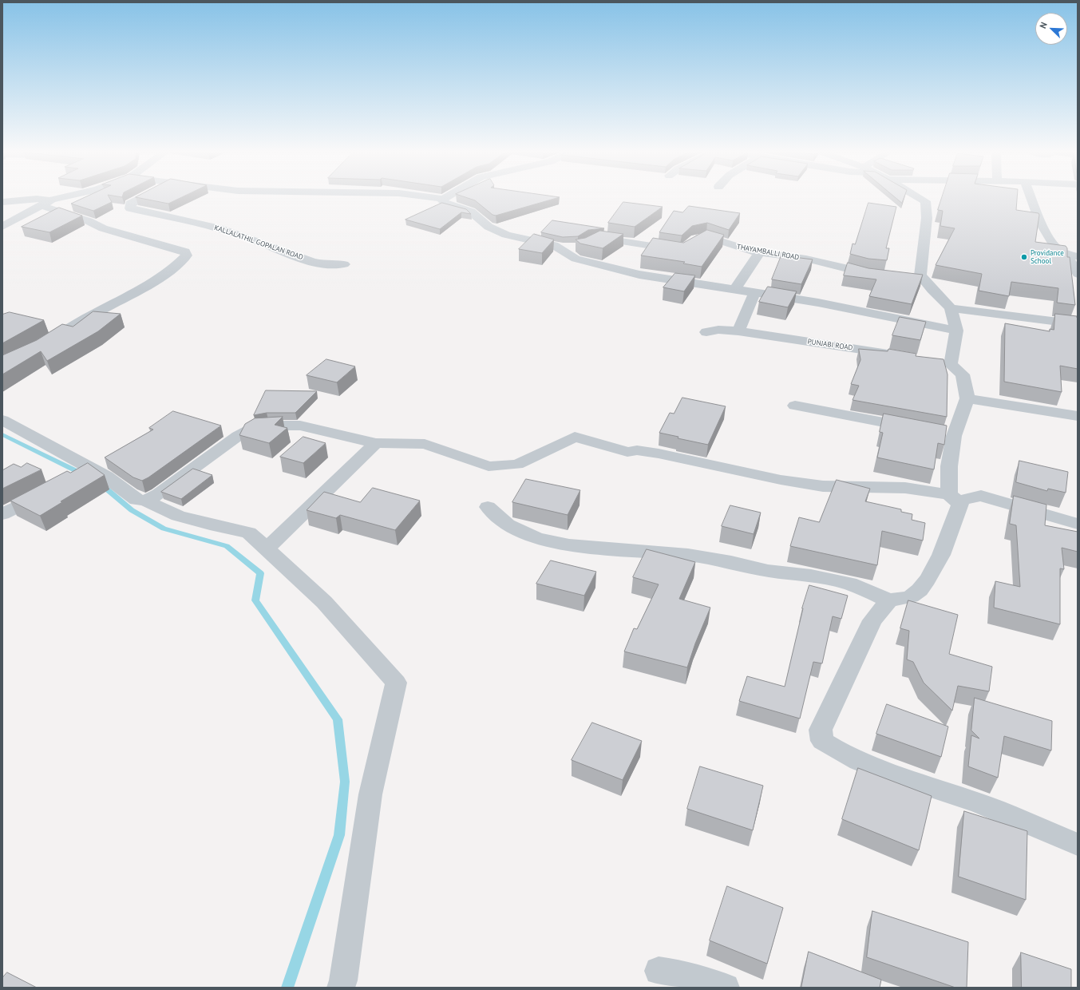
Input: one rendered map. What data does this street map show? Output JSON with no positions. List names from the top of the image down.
{
  "streets": {
    "street": ["KALLALATHIL GOPALAN ROAD", "THAYAMBALLI ROAD", "PUNJABI ROAD"]
  },
  "places": ["Providance School"],
  "north": "top left"
}
